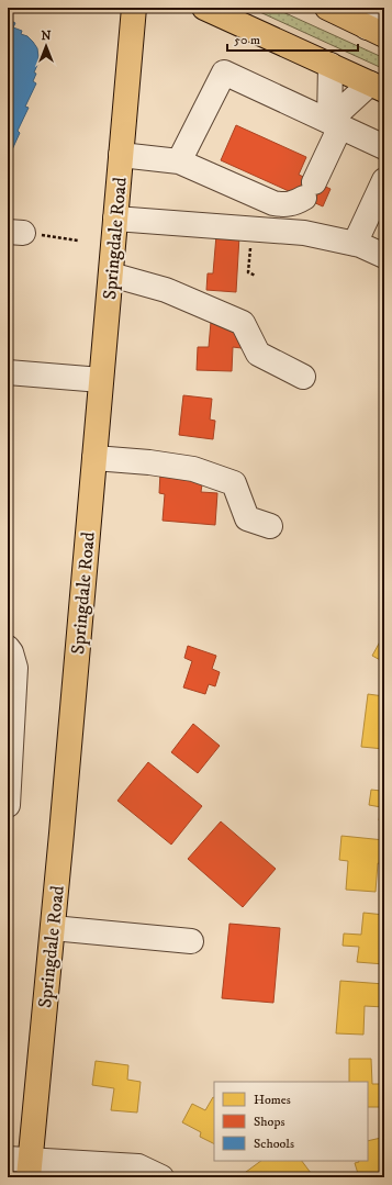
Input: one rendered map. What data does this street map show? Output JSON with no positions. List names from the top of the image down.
{
  "streets": {
    "main road": ["Springdale Road"]
  },
  "legend": ["Homes", "Shops", "Schools"],
  "scale_bar": "50 m",
  "north": "top"
}
